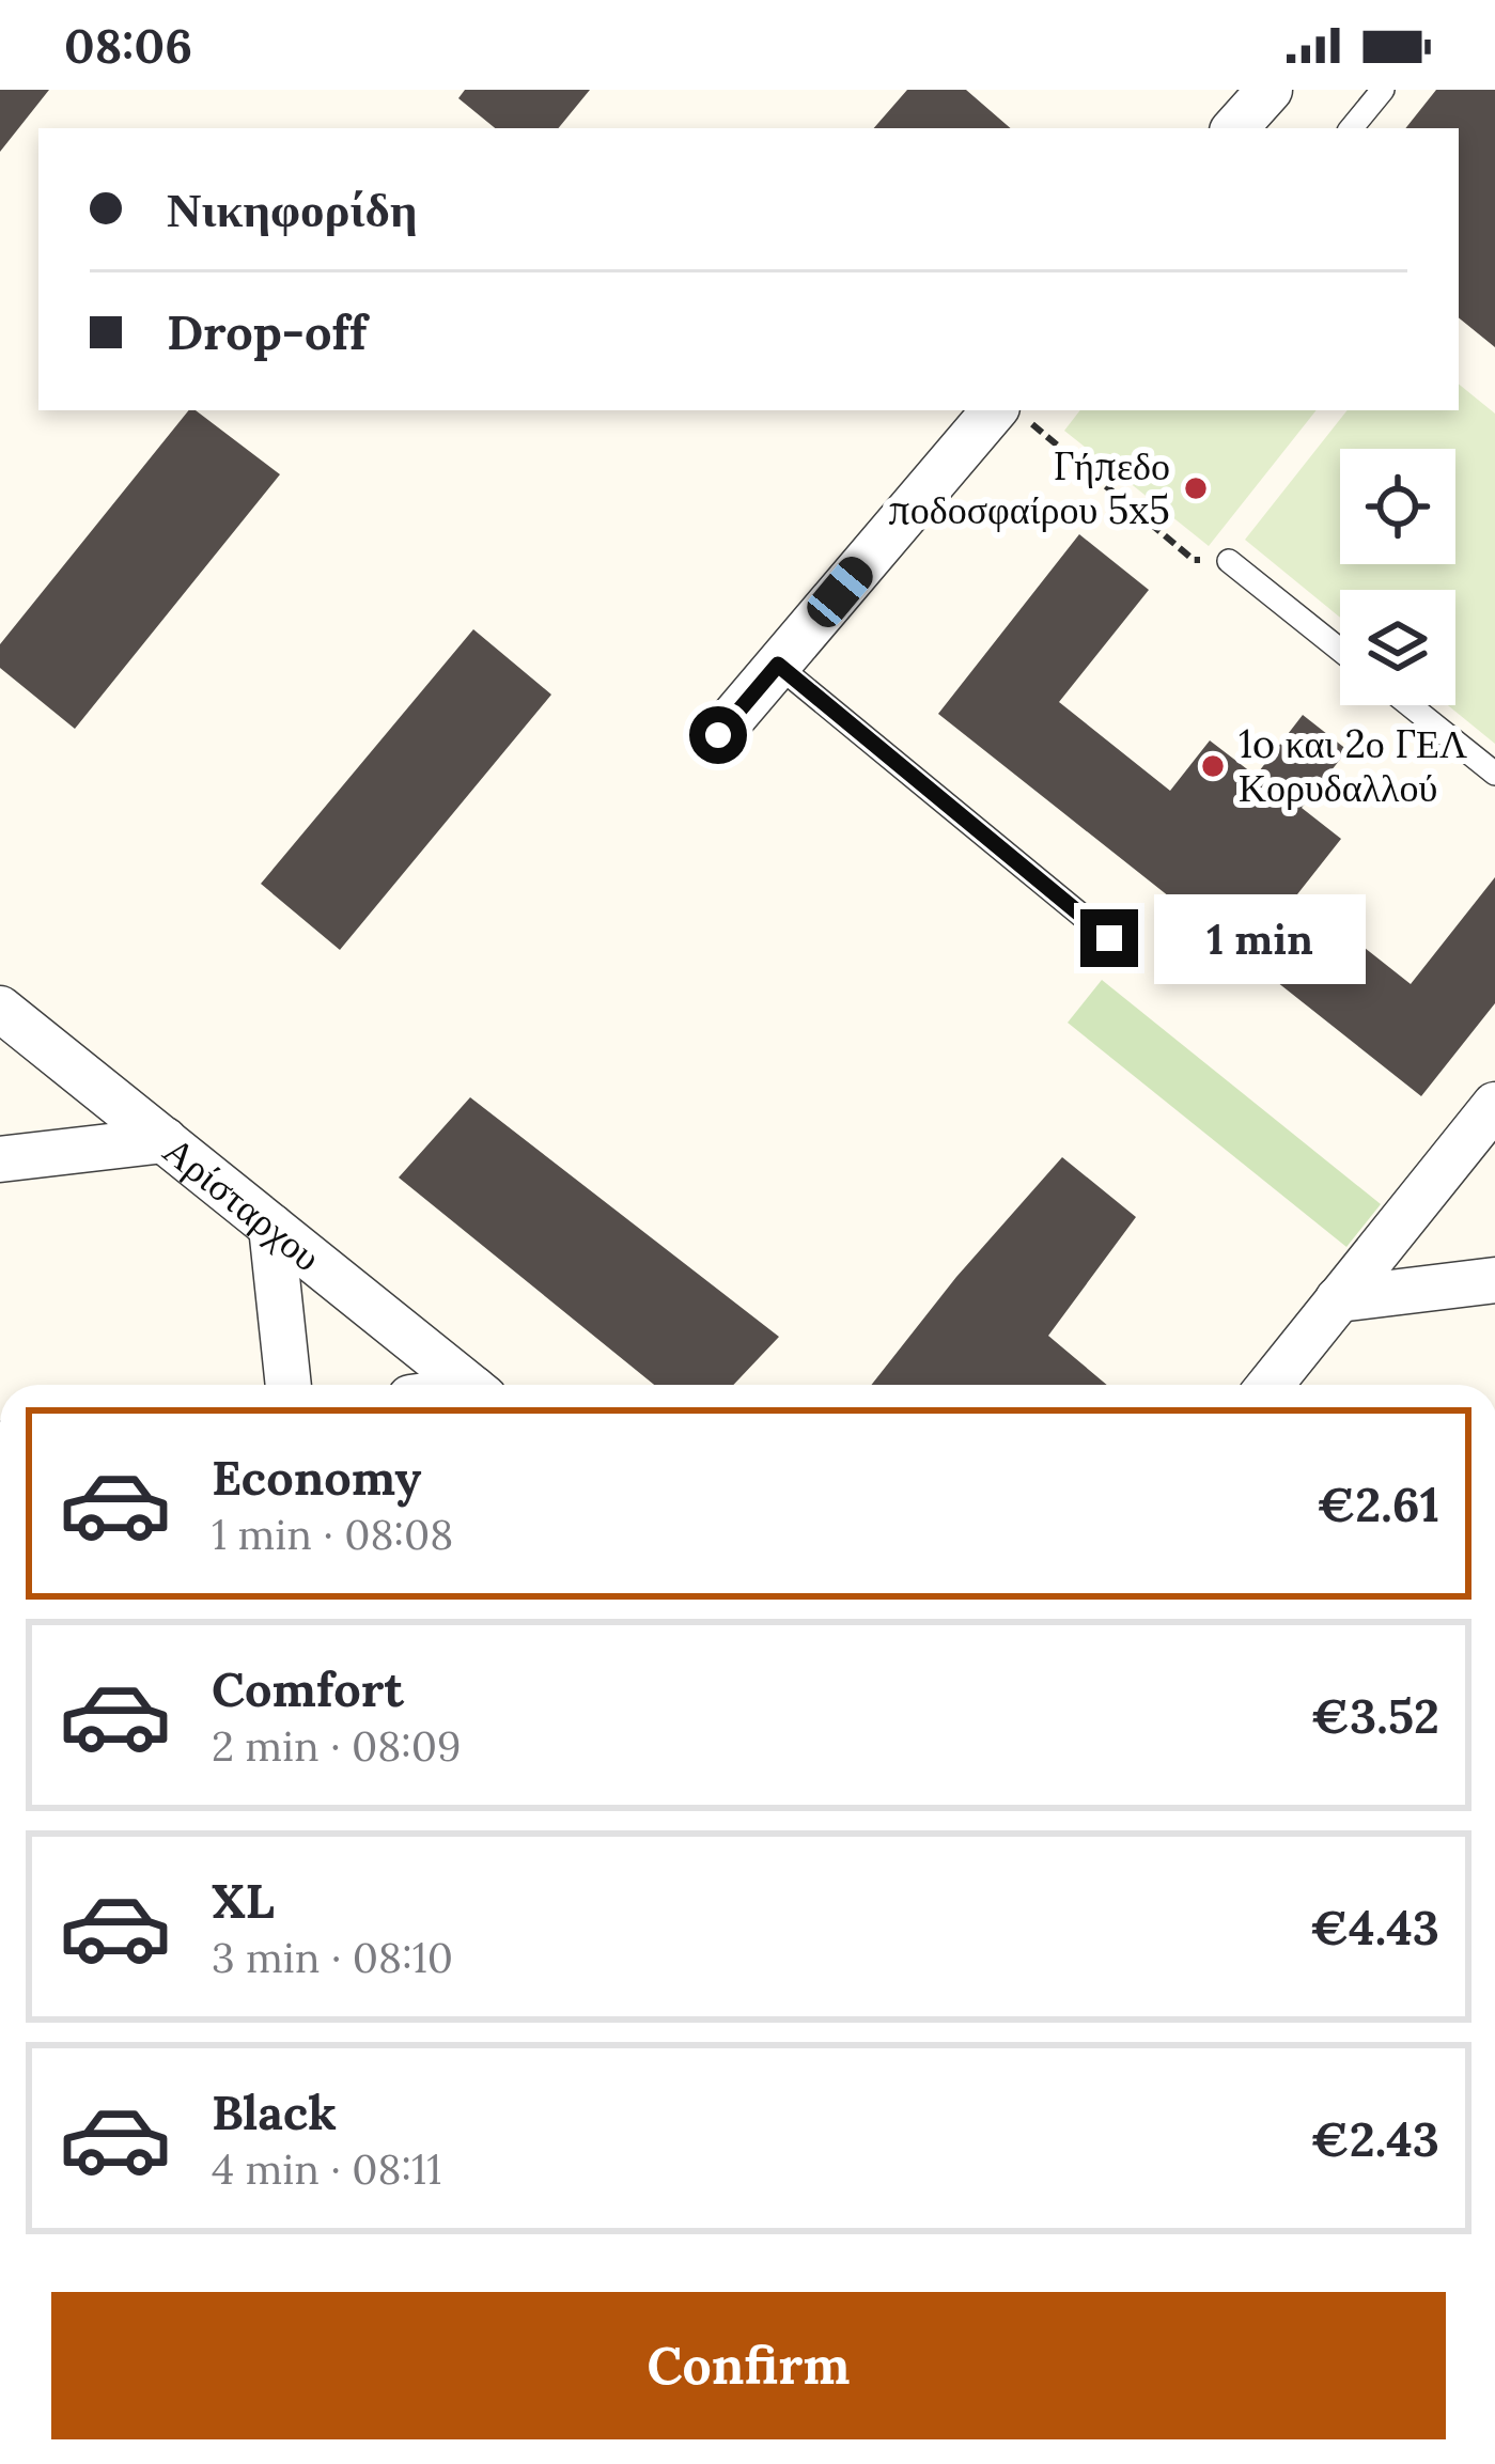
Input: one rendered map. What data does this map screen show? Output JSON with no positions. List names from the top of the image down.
{
  "streets": {
    "street": ["Αρίσταρχου"]
  },
  "places": ["Γήπεδο ποδοσφαίρου 5x5", "1o και 2ο ΓΕΛ Κορυδαλλού"],
  "page": {
    "status": "08:06",
    "banner": ["Νικηφορίδη", "Drop-off"],
    "bubble": "1 min",
    "list": [
      {
        "name": "Economy",
        "note": "1 min · 08:08",
        "value": "€2.61"
      },
      {
        "name": "Comfort",
        "note": "2 min · 08:09",
        "value": "€3.52"
      },
      {
        "name": "XL",
        "note": "3 min · 08:10",
        "value": "€4.43"
      },
      {
        "name": "Black",
        "note": "4 min · 08:11",
        "value": "€2.43"
      }
    ],
    "buttons": "Confirm"
  }
}
